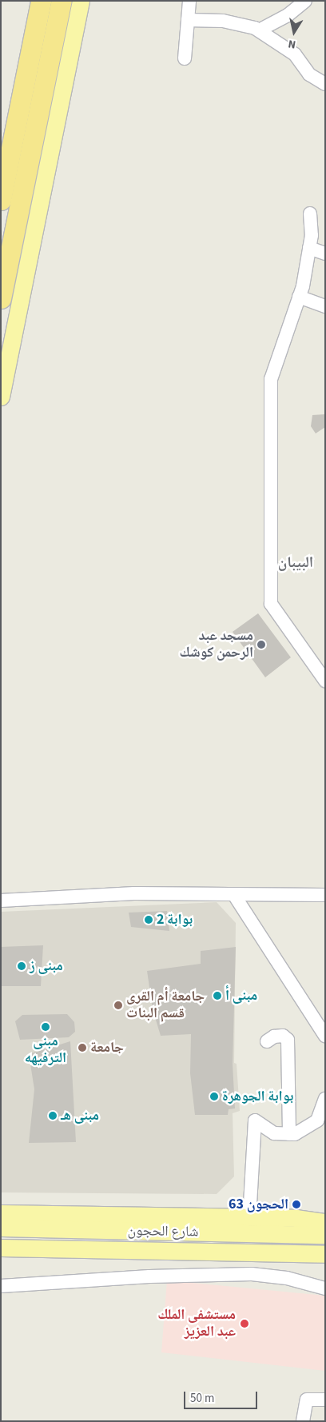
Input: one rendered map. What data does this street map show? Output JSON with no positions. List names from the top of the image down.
{
  "streets": {
    "main road": ["شارع الحجون"]
  },
  "districts": ["البيبان"],
  "places": [
    "مسجد عبد الرحمن كوشك",
    "بوابة 2",
    "مبنى ز",
    "مبنى أ",
    "جامعة أم القرى قسم البنات",
    "مبنى الترفيهه",
    "جامعة",
    "بوابة الجوهرة",
    "مبنى هـ",
    "الحجون 63",
    "مستشفى الملك عبد العزيز"
  ],
  "scale_bar": "50 m",
  "north": "bottom"
}
